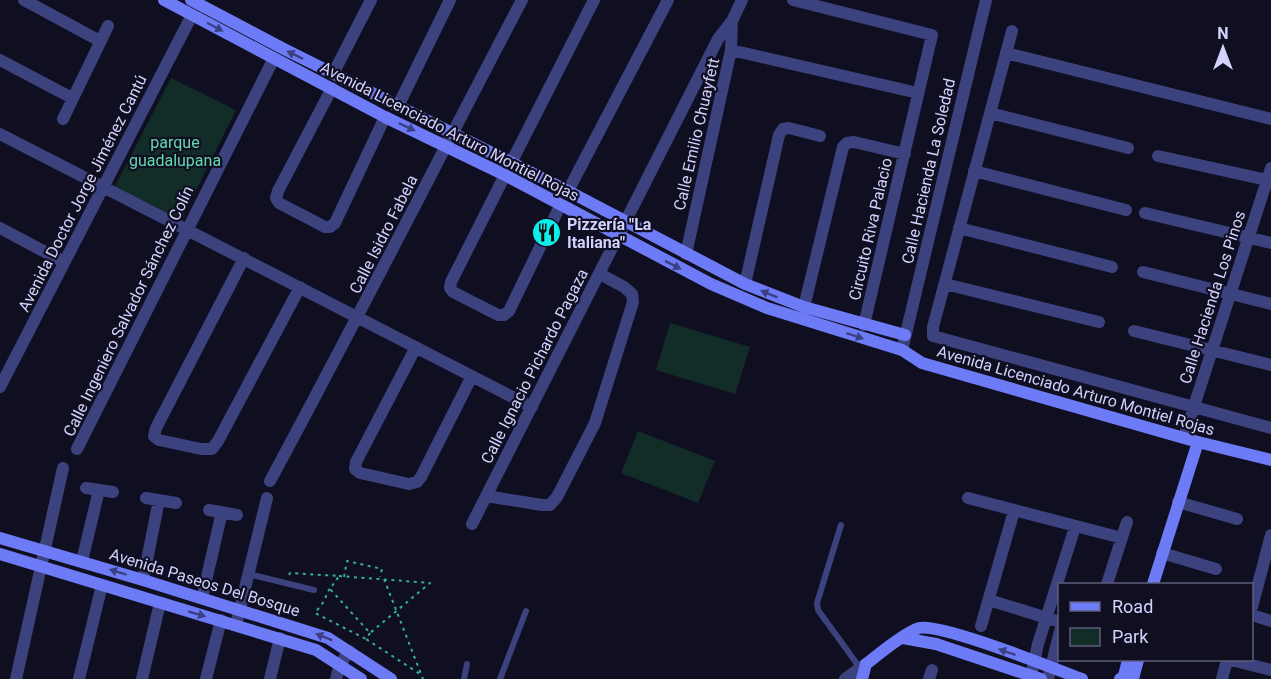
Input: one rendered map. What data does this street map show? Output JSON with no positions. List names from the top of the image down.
{
  "streets": {
    "main road": ["Avenida Licenciado Arturo Montiel Rojas", "Avenida Paseos Del Bosque"],
    "street": [
      "Calle Emilio Chuayfett",
      "Calle Hacienda La Soledad",
      "Avenida Doctor Jorge Jiménez Cantú",
      "Circuito Riva Palacio",
      "Calle Isidro Fabela",
      "Calle Hacienda Los Pinos",
      "Calle Ingeniero Salvador Sánchez Colín",
      "Calle Ignacio Pichardo Pagaza"
    ]
  },
  "crossings": [
    ["Avenida Licenciado Arturo Montiel Rojas", "Calle Emilio Chuayfett"],
    ["Avenida Licenciado Arturo Montiel Rojas", "Calle Hacienda La Soledad"],
    ["Avenida Licenciado Arturo Montiel Rojas", "Avenida Doctor Jorge Jiménez Cantú"],
    ["Avenida Licenciado Arturo Montiel Rojas", "Circuito Riva Palacio"],
    ["Avenida Licenciado Arturo Montiel Rojas", "Calle Isidro Fabela"],
    ["Avenida Licenciado Arturo Montiel Rojas", "Calle Hacienda Los Pinos"],
    ["Avenida Licenciado Arturo Montiel Rojas", "Calle Ingeniero Salvador Sánchez Colín"],
    ["Avenida Licenciado Arturo Montiel Rojas", "Calle Ignacio Pichardo Pagaza"],
    ["Calle Emilio Chuayfett", "Calle Ignacio Pichardo Pagaza"]
  ],
  "parks": ["parque guadalupana"],
  "places": {
    "restaurant": ["Pizzería \"La Italiana\""]
  },
  "legend": ["Road", "Park"],
  "north": "top"
}
